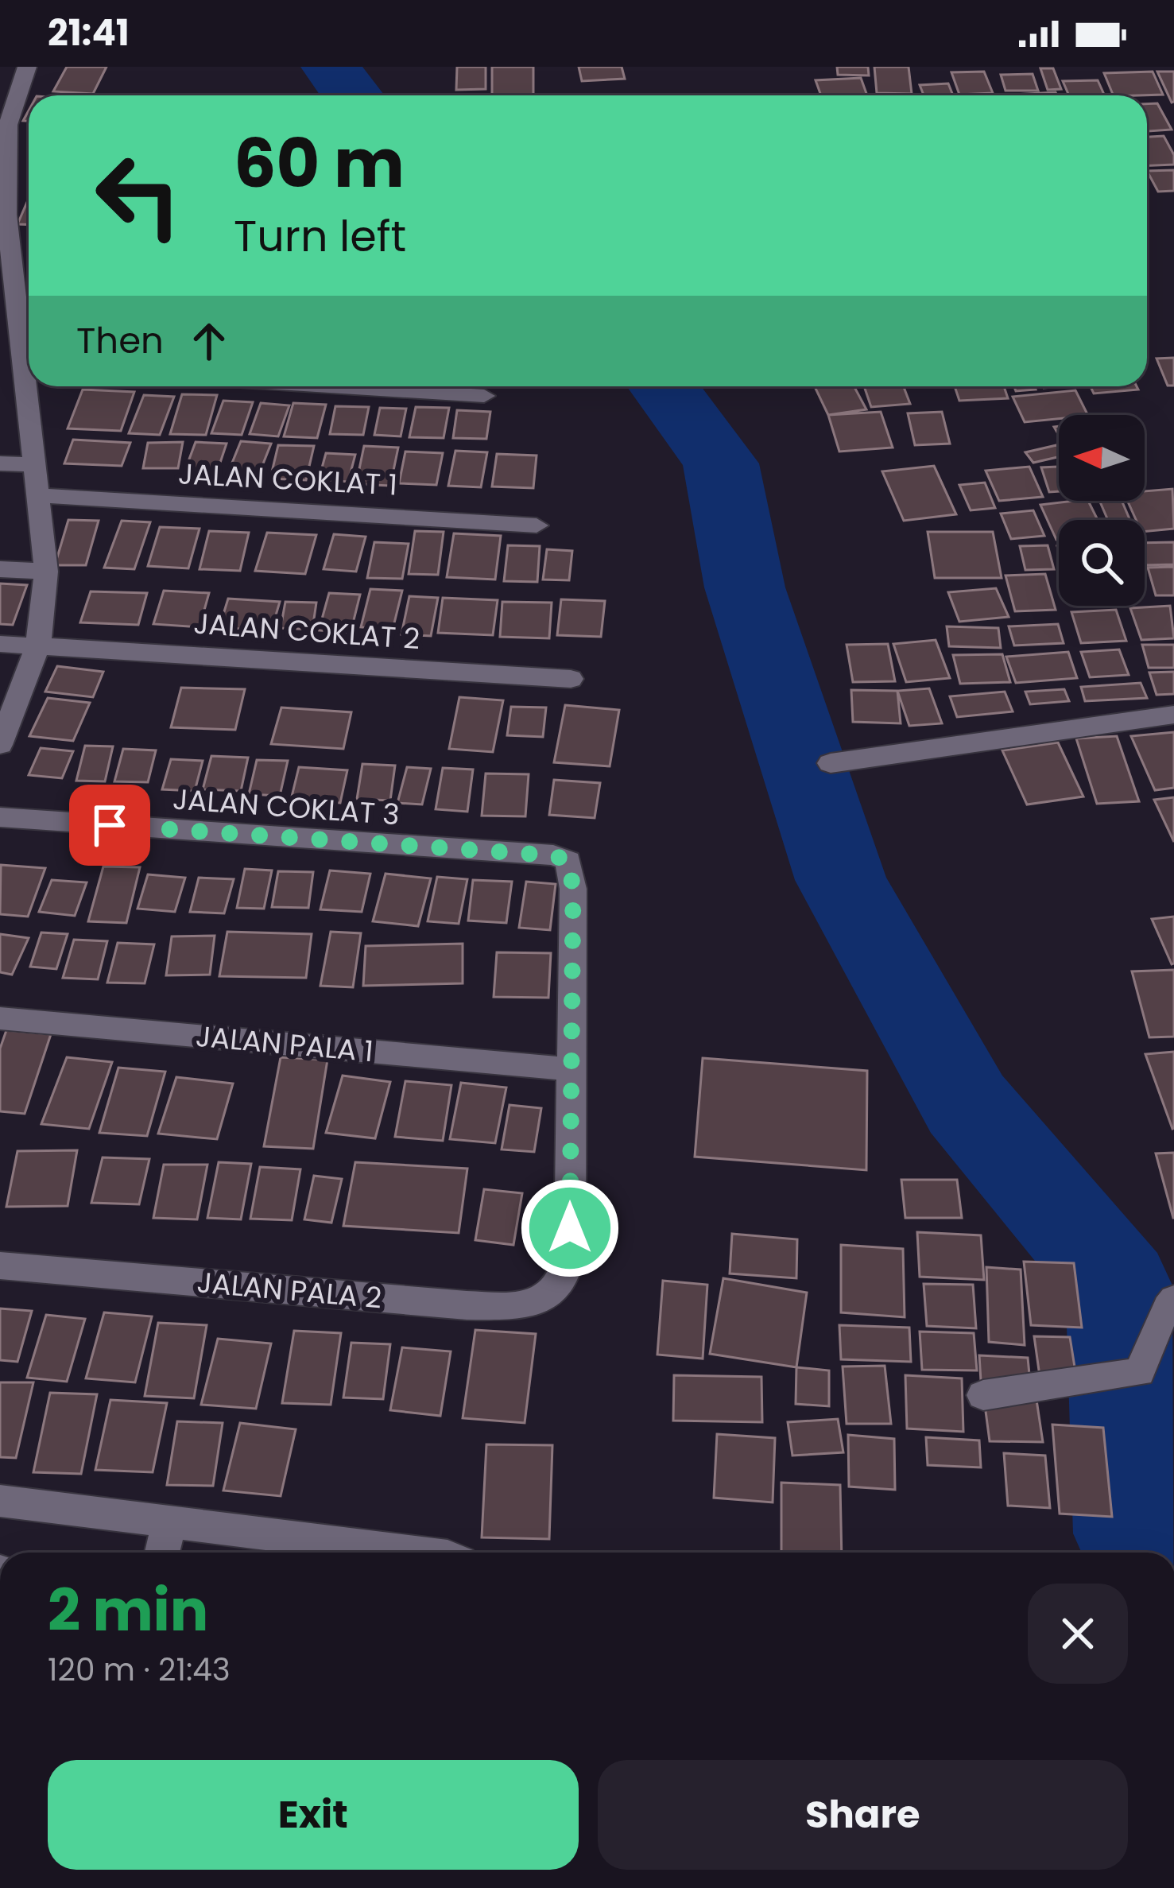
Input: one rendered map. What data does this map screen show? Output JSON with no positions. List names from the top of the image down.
{
  "streets": {
    "street": [
      "JALAN COKLAT 1",
      "JALAN COKLAT 2",
      "JALAN COKLAT 3",
      "JALAN PALA 1",
      "JALAN PALA 2"
    ]
  },
  "crossings": [
    ["JALAN COKLAT 3", "JALAN PALA 1"],
    ["JALAN COKLAT 3", "JALAN PALA 2"],
    ["JALAN PALA 1", "JALAN PALA 2"]
  ],
  "north": "left",
  "page": {
    "status": "21:41",
    "turn": ["60 m", "Turn left"],
    "then": "Then",
    "heading": ["2 min", "120 m · 21:43"],
    "buttons": ["Exit", "Share"]
  }
}
